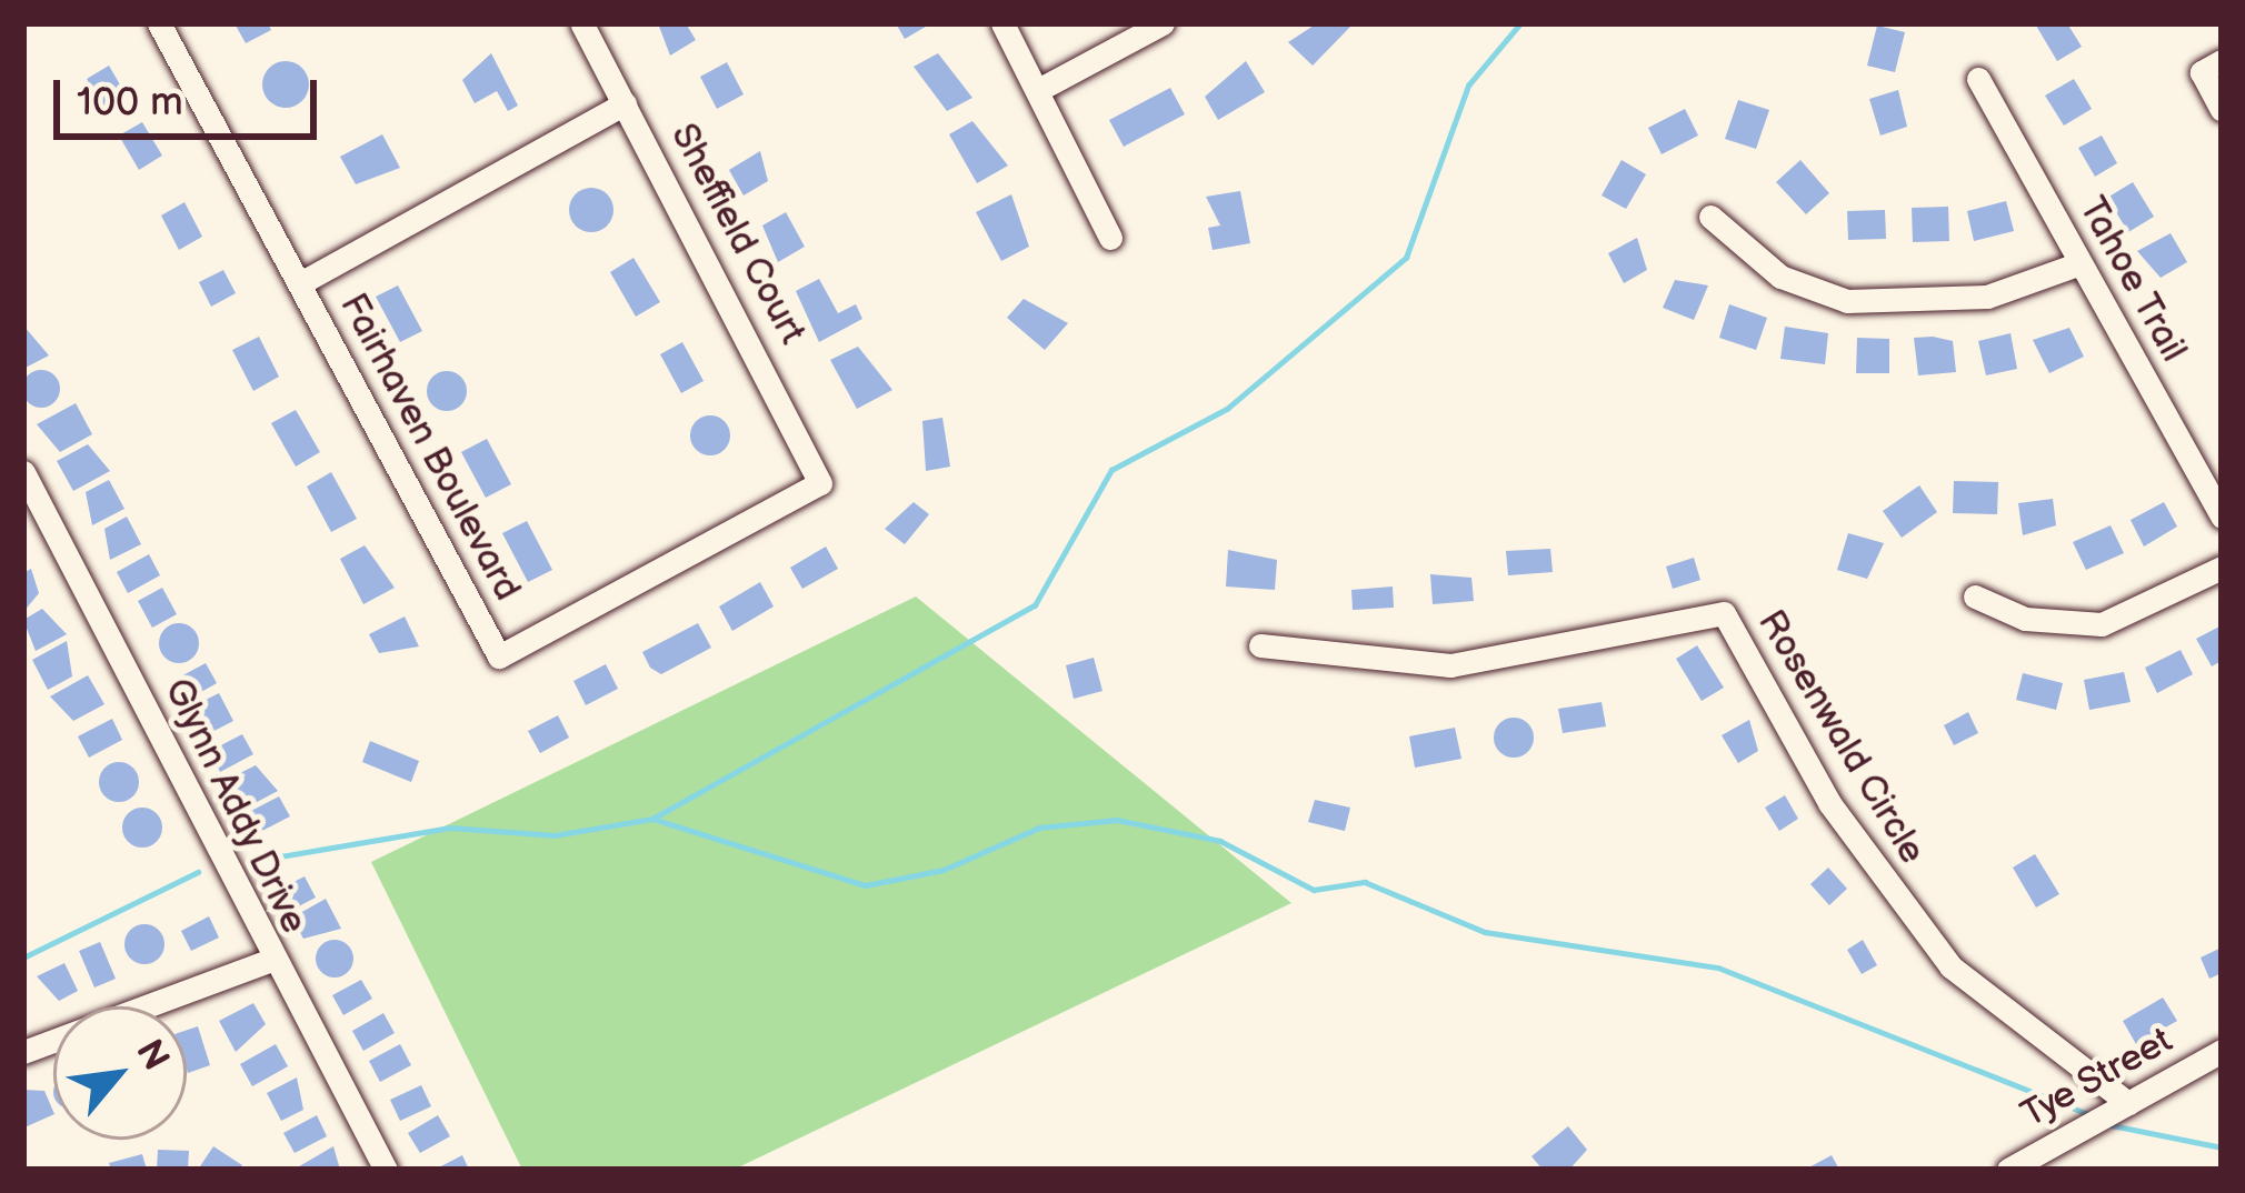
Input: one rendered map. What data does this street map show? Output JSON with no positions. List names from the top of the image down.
{
  "streets": {
    "street": [
      "Sheffield Court",
      "Tahoe Trail",
      "Fairhaven Boulevard",
      "Rosenwald Circle",
      "Glynn Addy Drive",
      "Tye Street"
    ]
  },
  "crossings": [
    ["Sheffield Court", "Fairhaven Boulevard"],
    ["Rosenwald Circle", "Tye Street"]
  ],
  "scale_bar": "100 m",
  "north": "top right"
}
